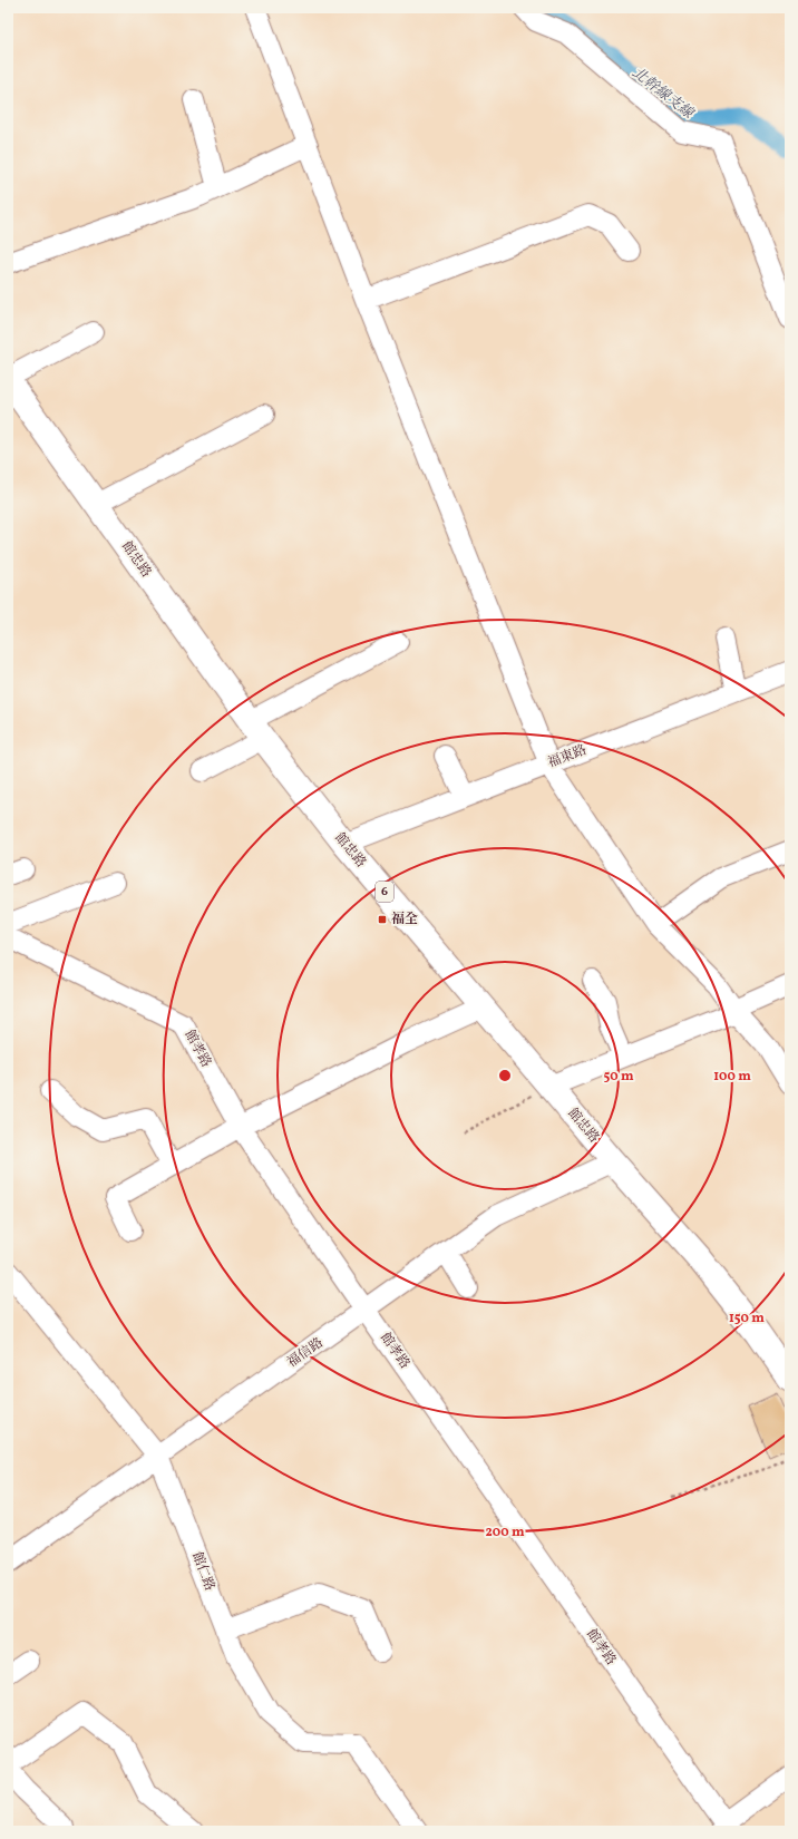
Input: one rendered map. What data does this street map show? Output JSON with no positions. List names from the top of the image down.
{
  "streets": {
    "main road": ["館忠路", "6"],
    "street": [
      "福東路",
      "館孝路",
      "福信路",
      "館仁路"
    ]
  },
  "crossings": [
    ["館忠路", "福東路"],
    ["館忠路", "福信路"],
    ["館孝路", "福信路"],
    ["福信路", "館仁路"]
  ],
  "water": ["北幹線支線"],
  "places": {
    "transit": ["福全"]
  },
  "rings": [
    "50 m",
    "100 m",
    "150 m",
    "200 m"
  ]
}
